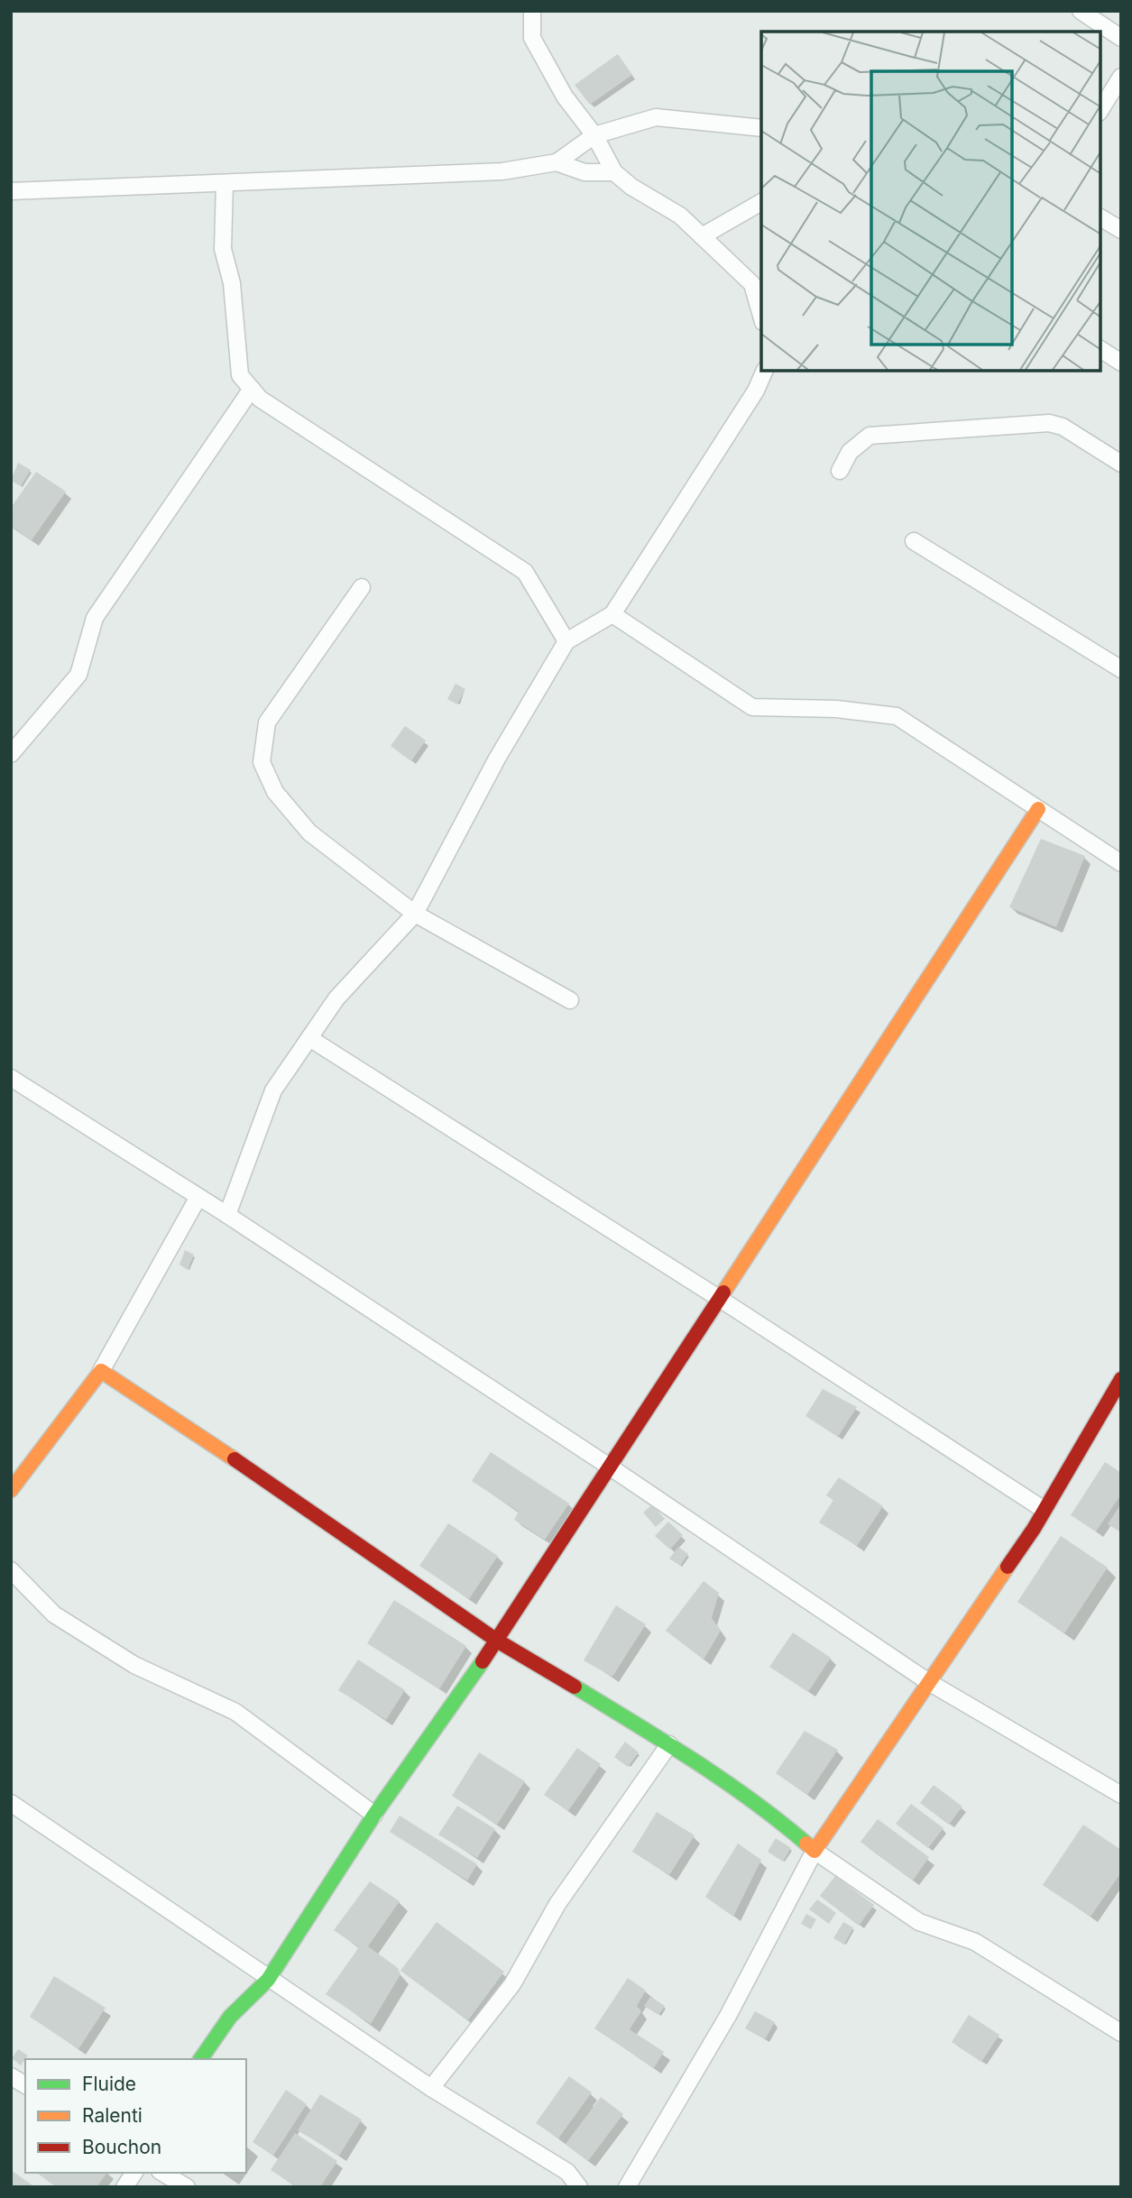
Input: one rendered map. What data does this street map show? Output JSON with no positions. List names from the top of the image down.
{
  "legend": ["Fluide", "Ralenti", "Bouchon"]
}
